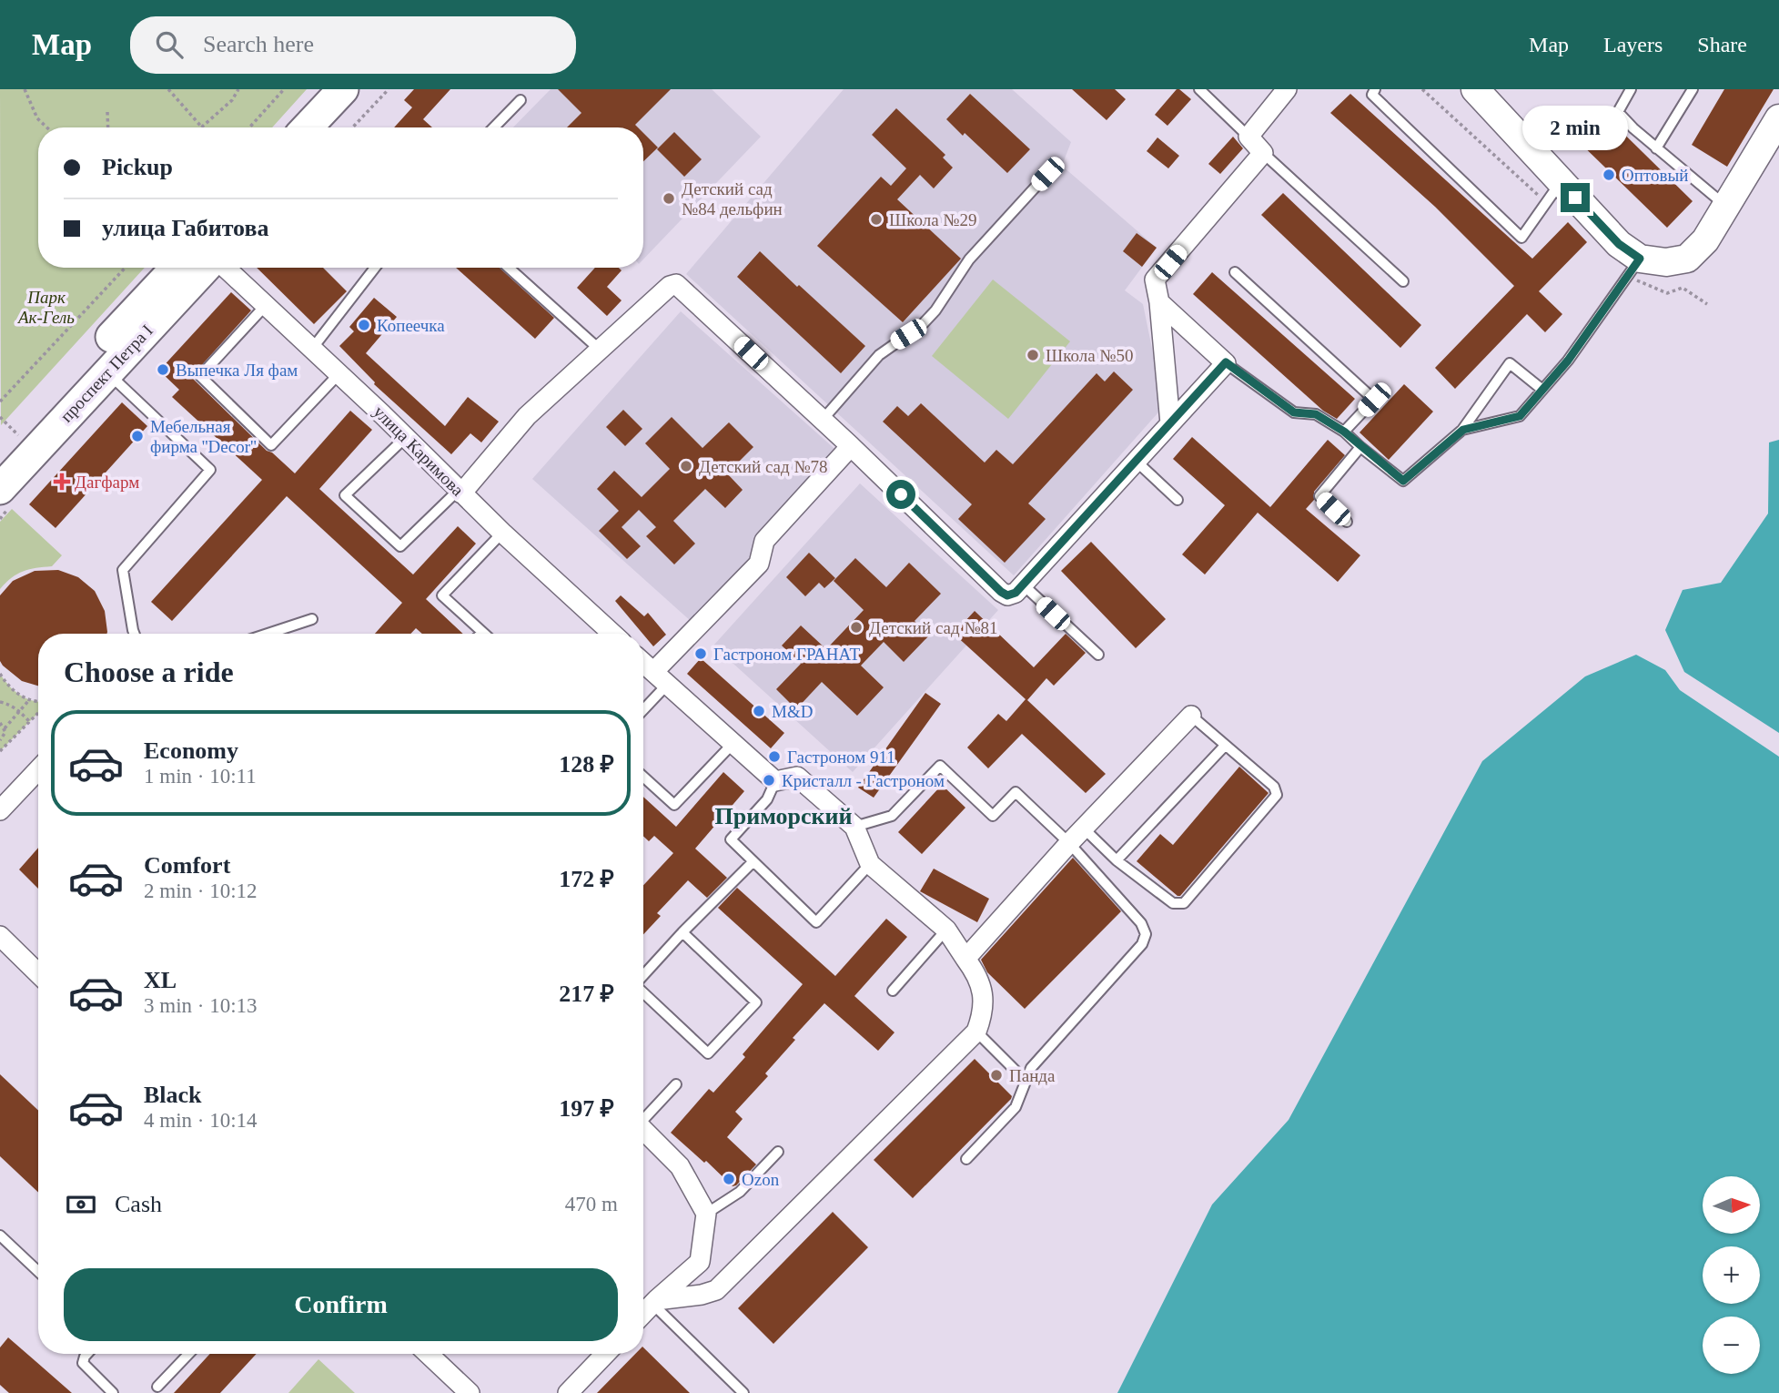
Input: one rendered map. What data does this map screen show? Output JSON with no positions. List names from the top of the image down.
{
  "streets": {
    "main road": ["проспект Петра I"],
    "street": ["улица Каримова"]
  },
  "districts": ["Приморский"],
  "parks": ["Парк Ак-Гель"],
  "places": {
    "other": [
      "Оптовый",
      "Детский сад №84 дельфин",
      "Школа №29",
      "Копеечка",
      "Школа №50",
      "Выпечка Ля фам",
      "Мебельная фирма ''Decor''",
      "Детский сад №78",
      "Детский сад №81",
      "Гастроном ГРАНАТ",
      "M&D",
      "Гастроном 911",
      "Кристалл - Гастроном",
      "Панда",
      "Ozon"
    ],
    "health": ["Дагфарм"]
  },
  "north": "right",
  "page": {
    "header": "Map",
    "search": "Search here",
    "nav": ["Map", "Layers", "Share"],
    "bubble": "2 min",
    "banner": ["Pickup", "улица Габитова"],
    "heading": "Choose a ride",
    "list": [
      {
        "name": "Economy",
        "note": "1 min · 10:11",
        "value": "128 ₽"
      },
      {
        "name": "Comfort",
        "note": "2 min · 10:12",
        "value": "172 ₽"
      },
      {
        "name": "XL",
        "note": "3 min · 10:13",
        "value": "217 ₽"
      },
      {
        "name": "Black",
        "note": "4 min · 10:14",
        "value": "197 ₽"
      }
    ],
    "pay": ["Cash", "470 m"],
    "map_buttons": ["+", "−"],
    "buttons": "Confirm"
  }
}
